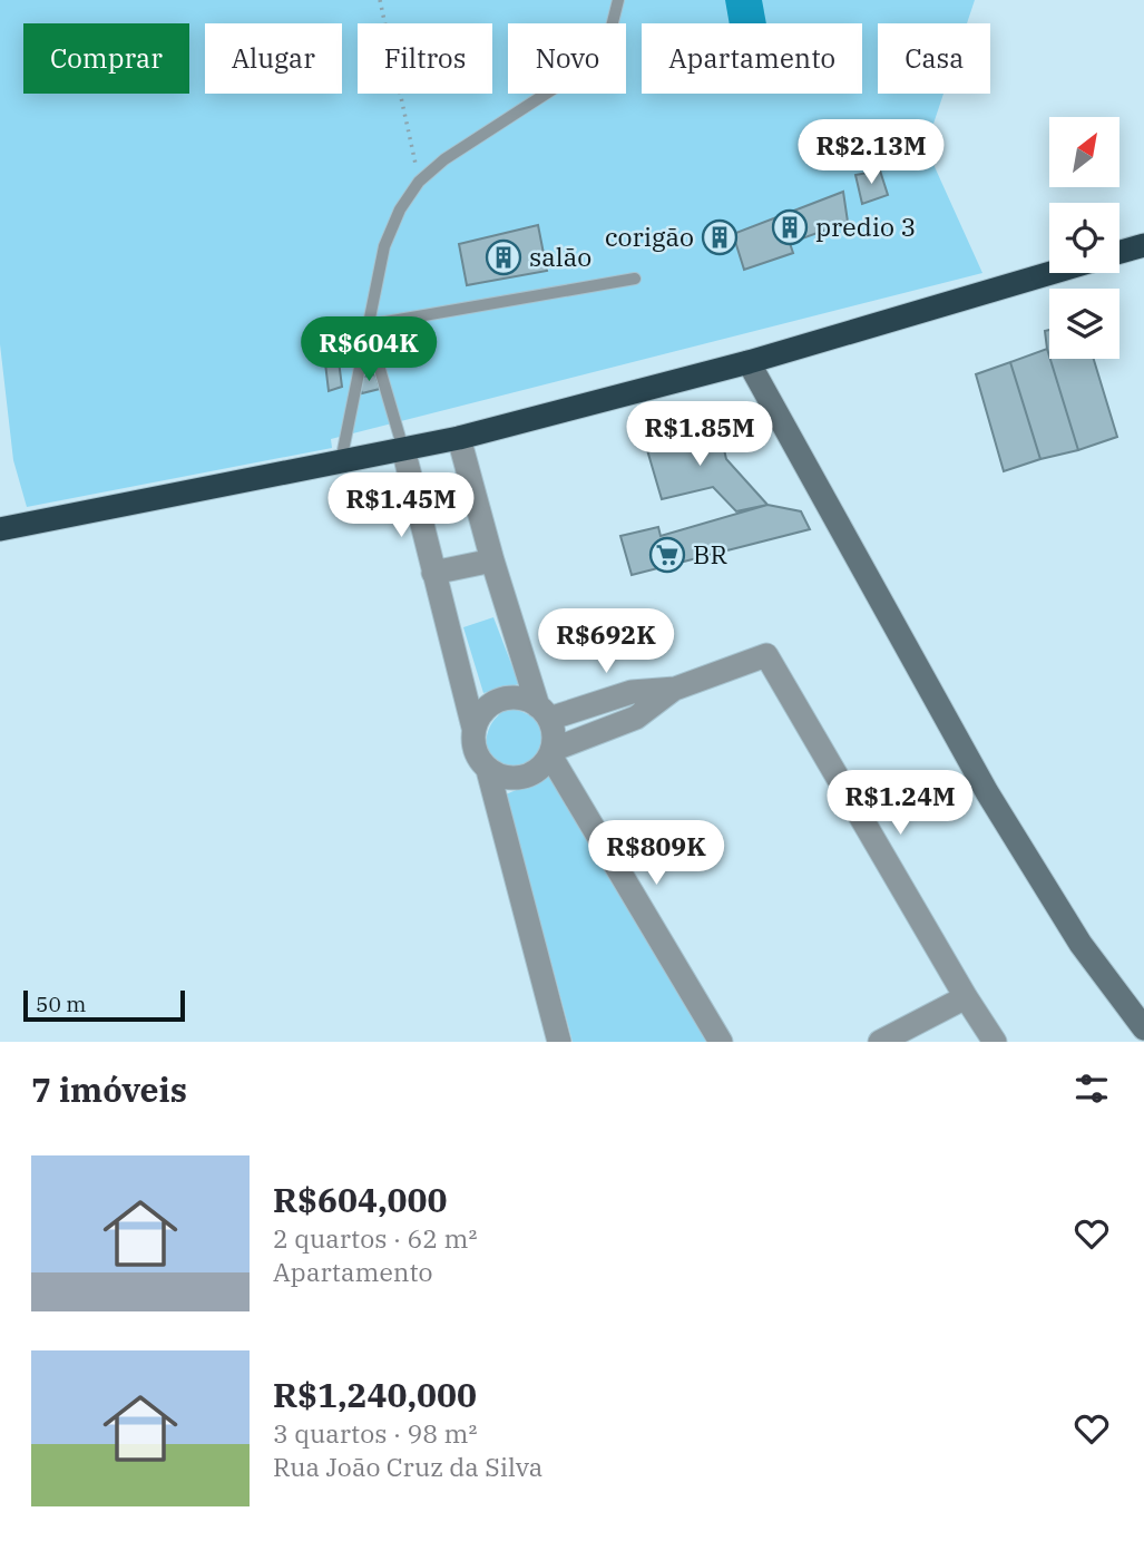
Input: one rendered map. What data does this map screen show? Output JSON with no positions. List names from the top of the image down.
{
  "places": {
    "building": ["predio 3", "corigão", "salão"],
    "supermarket": ["BR"]
  },
  "scale_bar": "50 m",
  "north": "top right",
  "page": {
    "chip": [
      "Comprar",
      "Alugar",
      "Filtros",
      "Novo",
      "Apartamento",
      "Casa"
    ],
    "price": [
      "R$2.13M",
      "R$604K",
      "R$1.85M",
      "R$1.45M",
      "R$692K",
      "R$1.24M",
      "R$809K"
    ],
    "scale": "50 m",
    "heading": "7 imóveis",
    "list": [
      {
        "name": "R$604,000",
        "note": "2 quartos · 62 m² · Apartamento"
      },
      {
        "name": "R$1,240,000",
        "note": "3 quartos · 98 m² · Rua João Cruz da Silva"
      }
    ]
  }
}
